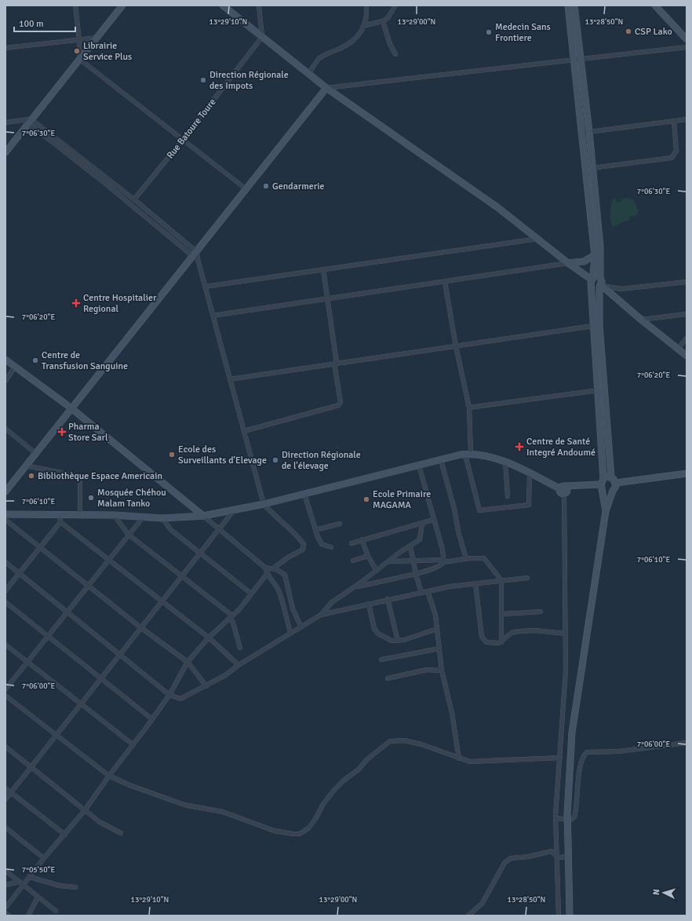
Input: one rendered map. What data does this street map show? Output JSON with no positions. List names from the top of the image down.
{
  "streets": {
    "street": ["Rue Batoure Toure"]
  },
  "places": {
    "other": [
      "CSP Lako",
      "Medecin Sans Frontiere",
      "Librairie Service Plus",
      "Direction Régionale des Impots",
      "Gendarmerie",
      "Centre de Transfusion Sanguine",
      "Ecole des Surveillants d'Elevage",
      "Direction Régionale de l'élevage",
      "Bibliothèque Espace Americain",
      "Mosquée Chéhou Malam Tanko",
      "Ecole Primaire MAGAMA"
    ],
    "health": ["Centre Hospitalier Regional", "Pharma Store Sarl", "Centre de Santé Integré Andoumé"]
  },
  "scale_bar": "100 m",
  "north": "left",
  "coordinates": [
    "13°29'10\"N",
    "13°29'00\"N",
    "13°28'50\"N",
    "7°06'30\"E",
    "7°06'20\"E",
    "7°06'10\"E",
    "7°06'00\"E",
    "7°05'50\"E"
  ]
}
